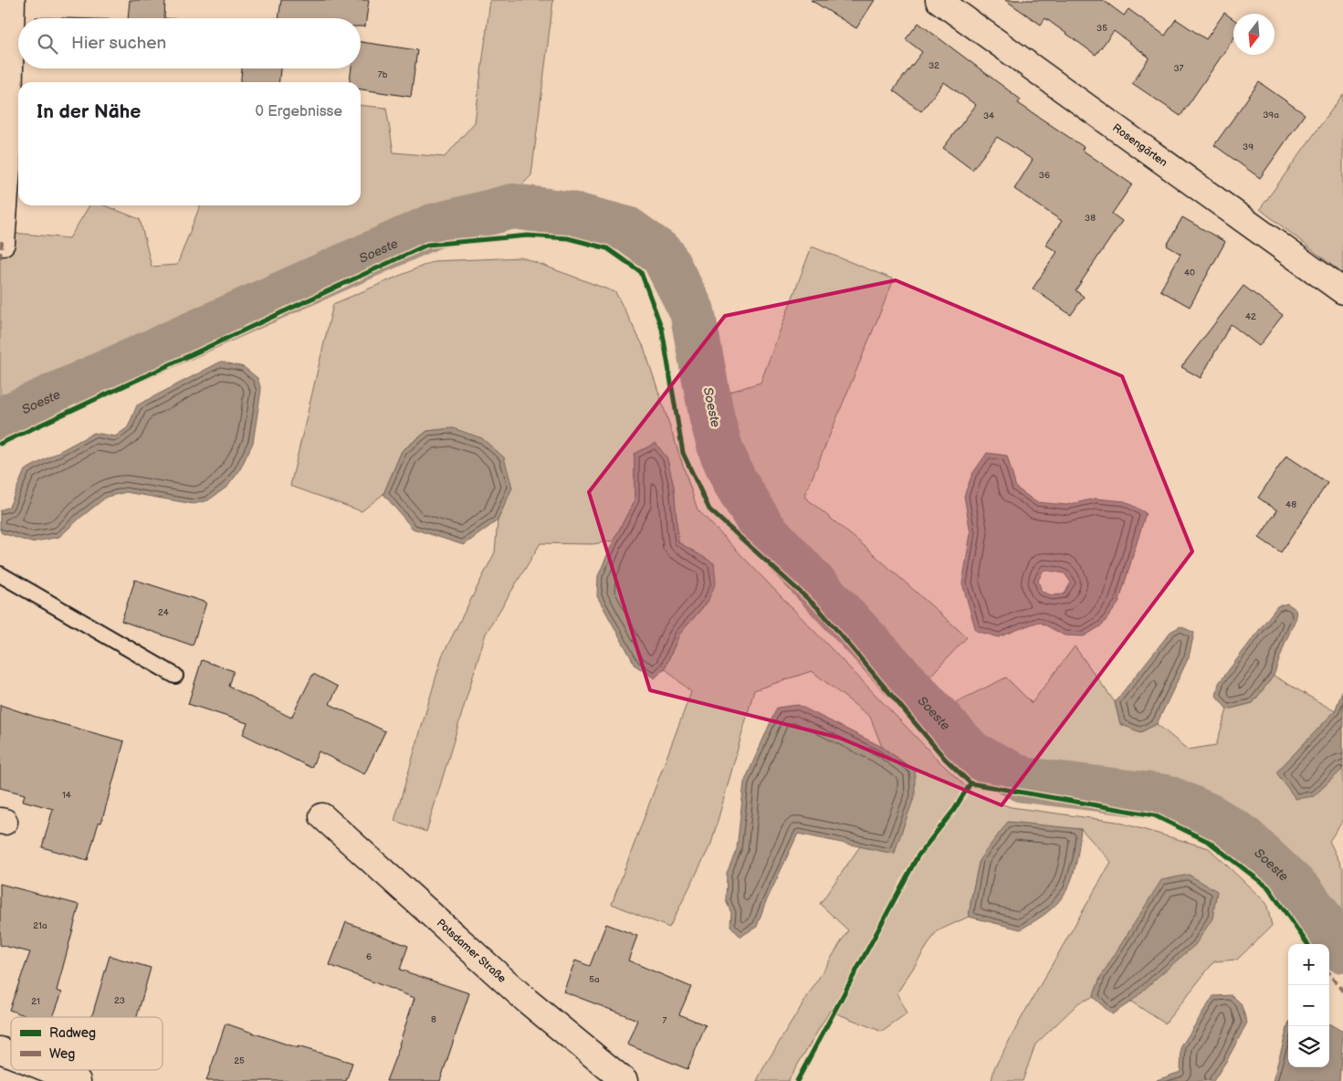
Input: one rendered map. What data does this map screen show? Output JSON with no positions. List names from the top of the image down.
{
  "streets": {
    "street": ["Rosengärten", "Potsdamer Straße"]
  },
  "water": ["Soeste"],
  "house_numbers": [
    "35",
    "32",
    "37",
    "7b",
    "39a",
    "34",
    "39",
    "36",
    "38",
    "40",
    "42",
    "48",
    "24",
    "14",
    "21a",
    "6",
    "5a",
    "23",
    "21",
    "8",
    "7",
    "25"
  ],
  "legend": ["Radweg", "Weg"],
  "north": "bottom",
  "page": {
    "search": "Hier suchen",
    "heading": ["In der Nähe", "0 Ergebnisse"],
    "map_buttons": ["+", "−"]
  }
}
